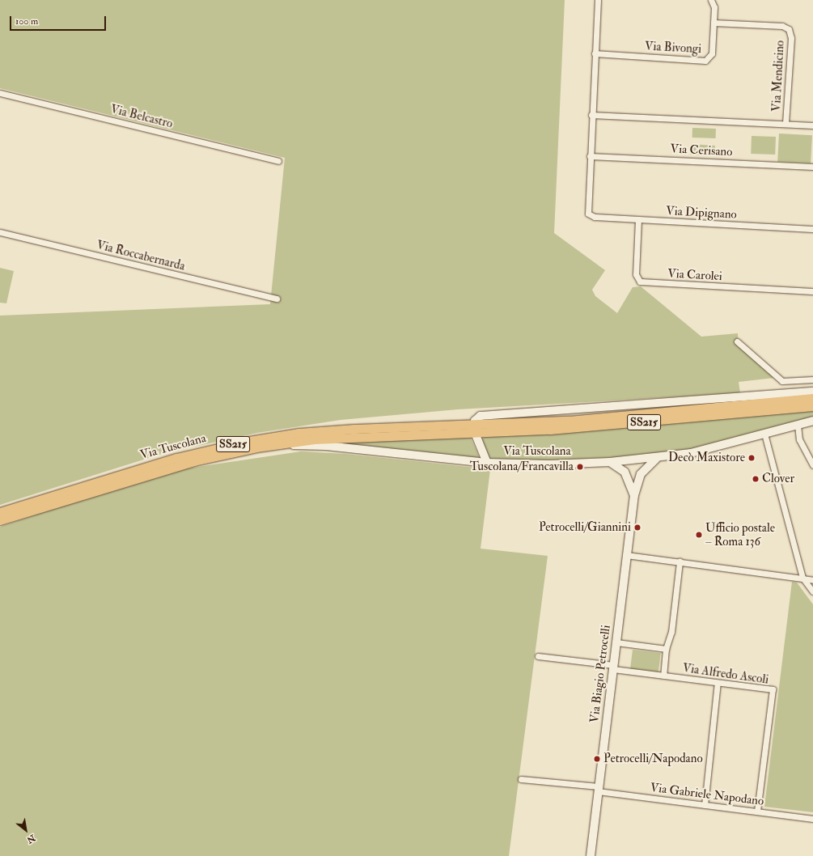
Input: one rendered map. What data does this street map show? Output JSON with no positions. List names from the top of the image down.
{
  "streets": {
    "main road": ["SS215", "Via Tuscolana"],
    "street": [
      "Via Bivongi",
      "Via Mendicino",
      "Via Belcastro",
      "Via Cerisano",
      "Via Dipignano",
      "Via Roccabernarda",
      "Via Carolei",
      "Via Biagio Petrocelli",
      "Via Alfredo Ascoli",
      "Via Gabriele Napodano"
    ]
  },
  "crossings": [
    ["Via Bivongi", "Via Mendicino"],
    ["Via Cerisano", "Via Dipignano"],
    ["Via Dipignano", "Via Carolei"],
    ["Via Tuscolana", "Via Biagio Petrocelli"],
    ["Via Biagio Petrocelli", "Via Alfredo Ascoli"],
    ["Via Biagio Petrocelli", "Via Gabriele Napodano"],
    ["Via Alfredo Ascoli", "Via Gabriele Napodano"]
  ],
  "places": [
    "Decò Maxistore",
    "Tuscolana/Francavilla",
    "Clover",
    "Petrocelli/Giannini",
    "Ufficio postale – Roma 136",
    "Petrocelli/Napodano"
  ],
  "scale_bar": "100 m",
  "north": "bottom right"
}
